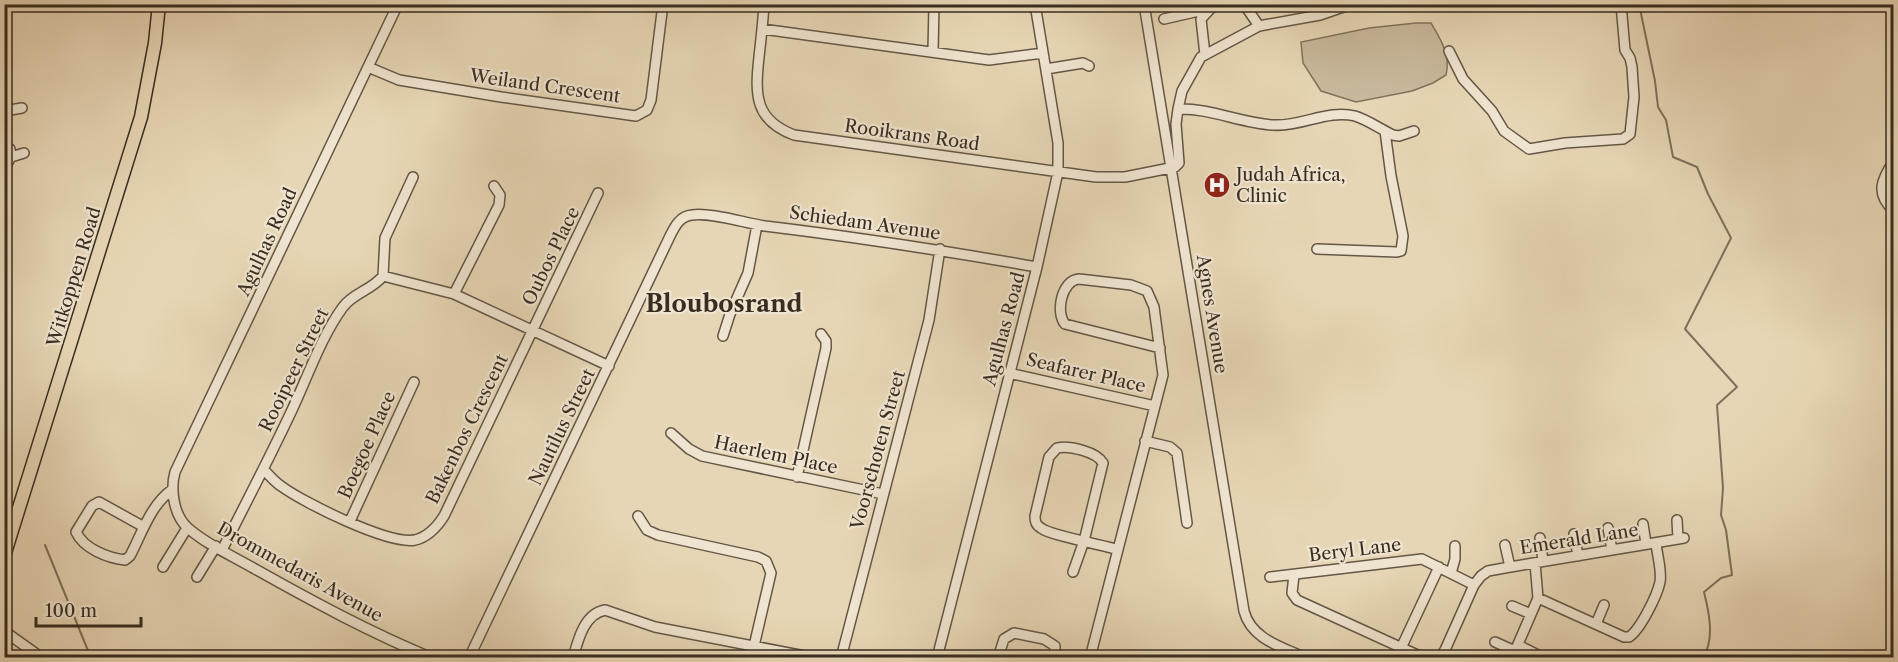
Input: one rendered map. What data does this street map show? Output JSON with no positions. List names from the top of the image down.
{
  "streets": {
    "main road": ["Witkoppen Road"],
    "street": [
      "Weiland Crescent",
      "Rooikrans Road",
      "Schiedam Avenue",
      "Agulhas Road",
      "Oubos Place",
      "Agnes Avenue",
      "Rooipeer Street",
      "Seafarer Place",
      "Nautilus Street",
      "Bakenbos Crescent",
      "Boegoe Place",
      "Voorschoten Street",
      "Haerlem Place",
      "Emerald Lane",
      "Beryl Lane",
      "Drommedaris Avenue"
    ]
  },
  "crossings": [
    ["Weiland Crescent", "Agulhas Road"],
    ["Rooikrans Road", "Agulhas Road"],
    ["Rooikrans Road", "Agnes Avenue"],
    ["Schiedam Avenue", "Agulhas Road"],
    ["Schiedam Avenue", "Nautilus Street"],
    ["Schiedam Avenue", "Voorschoten Street"],
    ["Agulhas Road", "Seafarer Place"],
    ["Oubos Place", "Bakenbos Crescent"],
    ["Rooipeer Street", "Bakenbos Crescent"],
    ["Rooipeer Street", "Drommedaris Avenue"],
    ["Bakenbos Crescent", "Boegoe Place"],
    ["Voorschoten Street", "Haerlem Place"],
    ["Emerald Lane", "Beryl Lane"]
  ],
  "districts": ["Bloubosrand"],
  "places": {
    "hospital": ["Judah Africa, Clinic"]
  },
  "scale_bar": "100 m"
}
